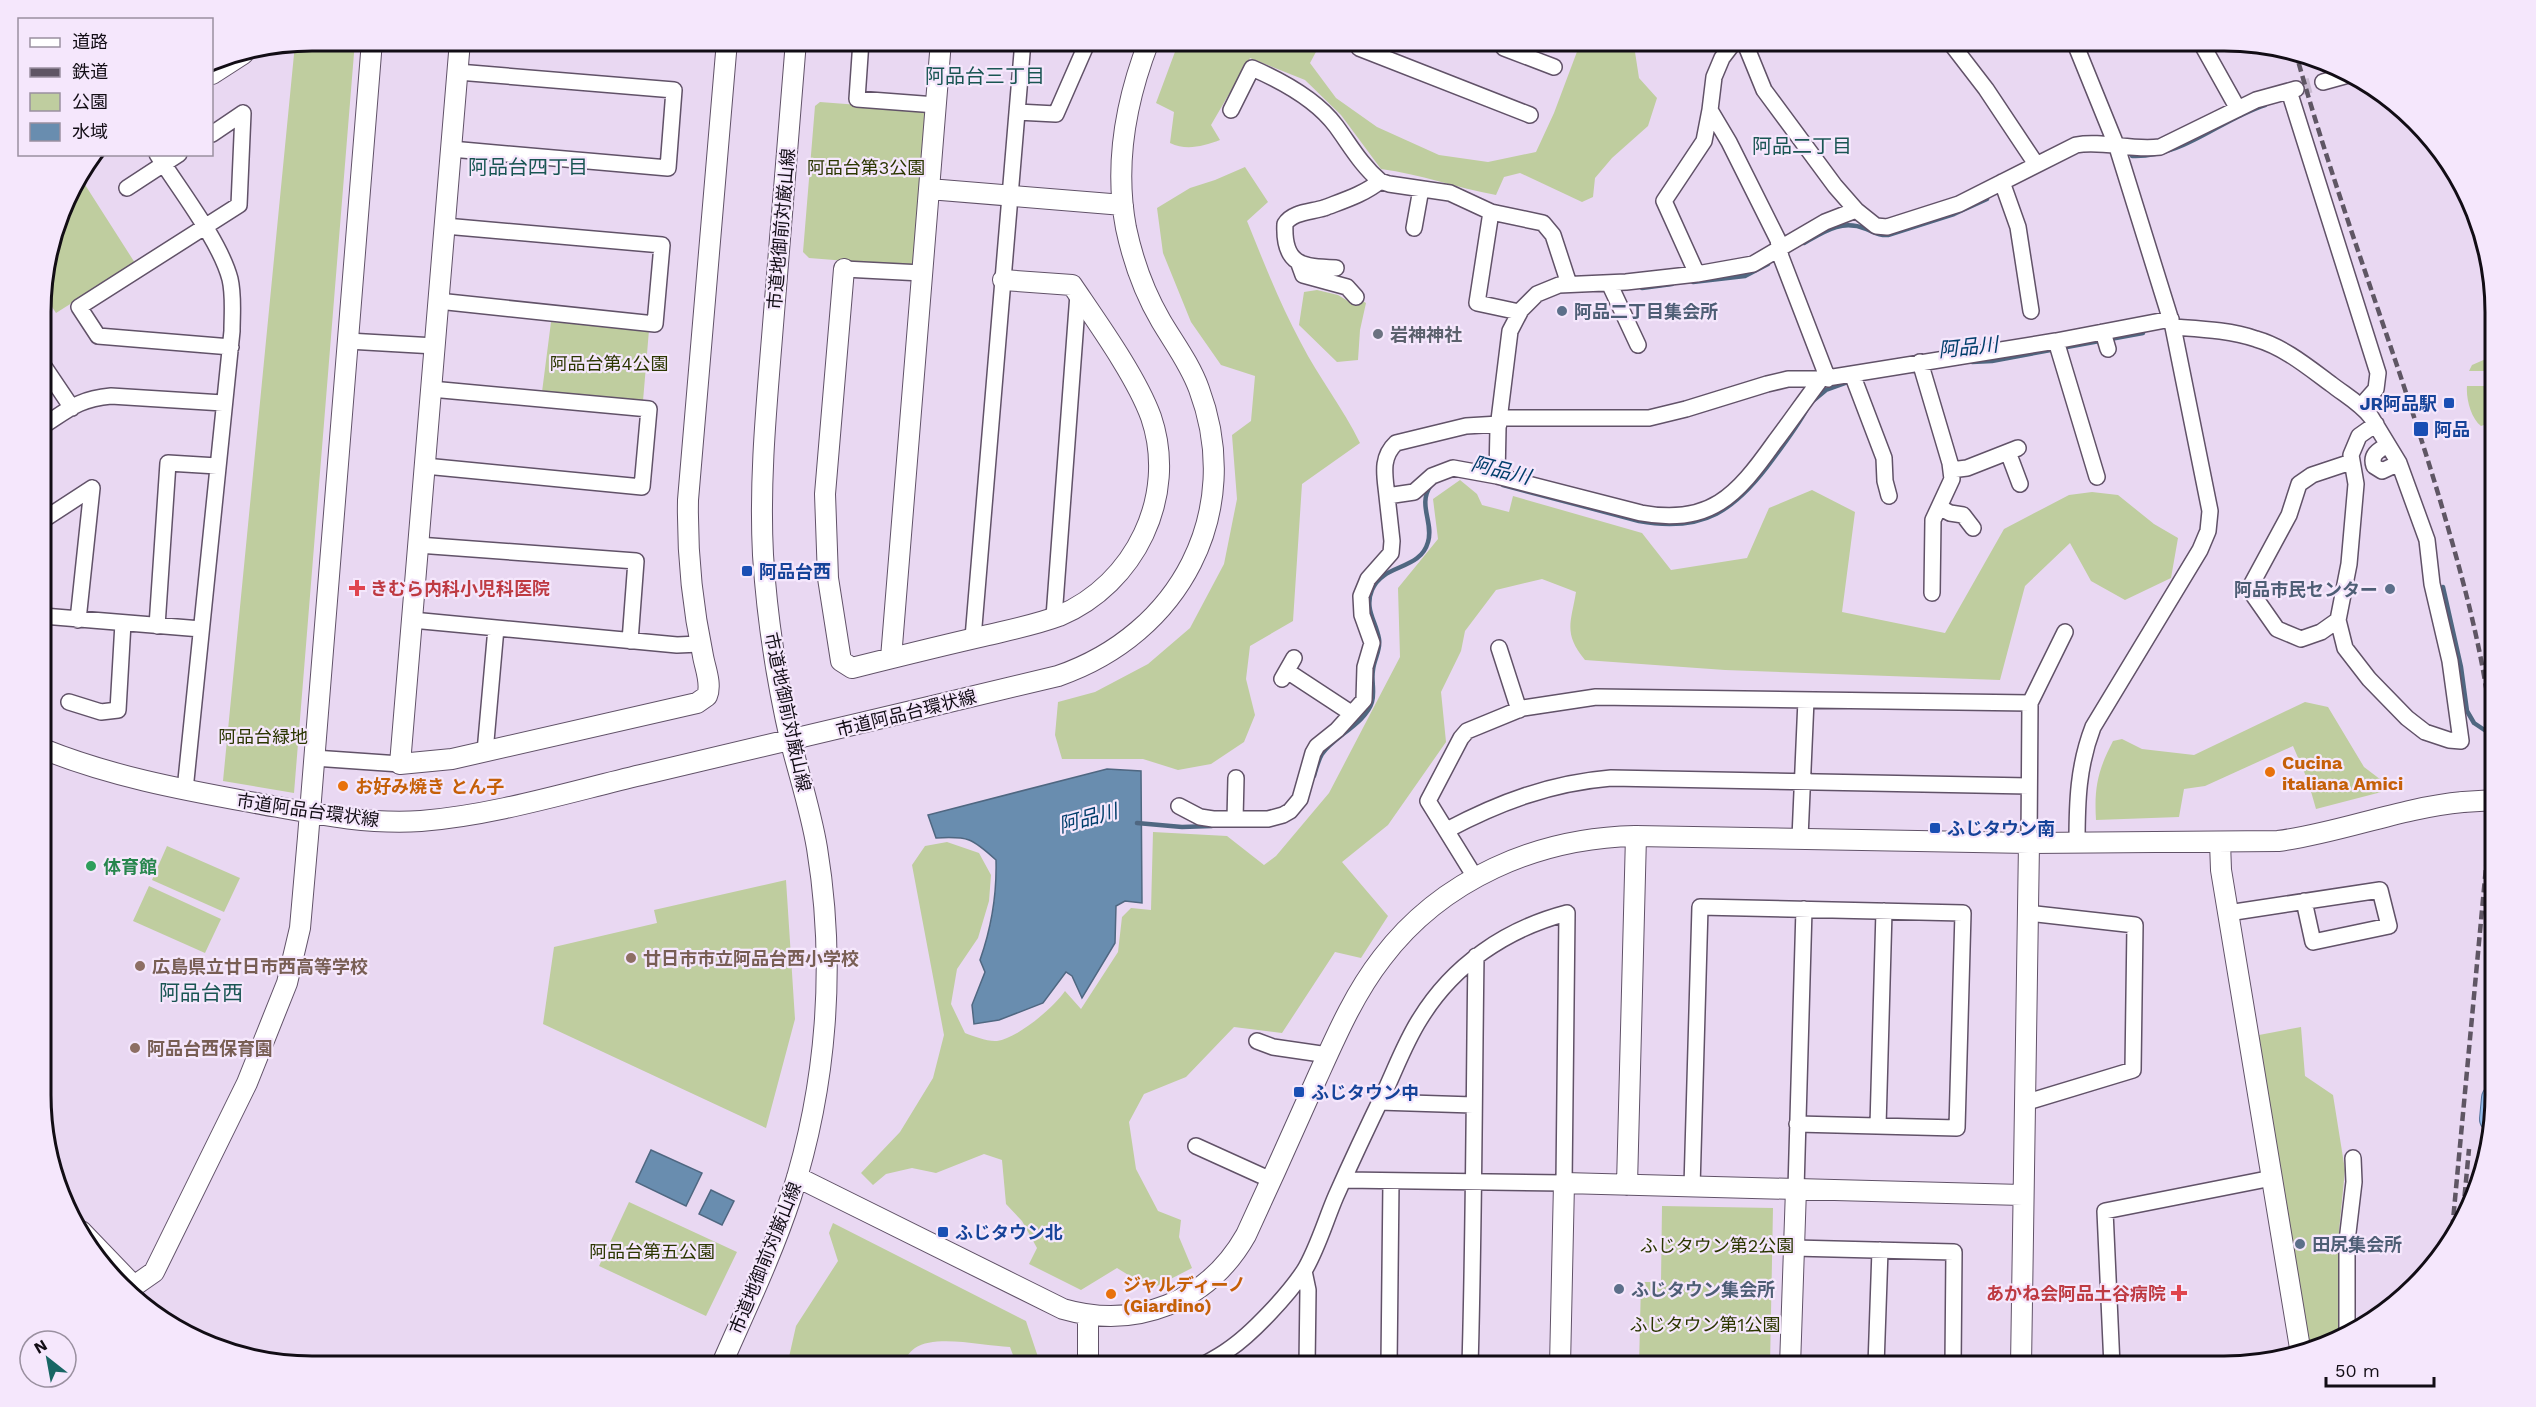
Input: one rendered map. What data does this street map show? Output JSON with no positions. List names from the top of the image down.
{
  "streets": {
    "street": ["市道地御前対厳山線", "市道阿品台環状線"]
  },
  "crossings": [
    ["市道地御前対厳山線", "市道阿品台環状線"]
  ],
  "districts": [
    "阿品台三丁目",
    "阿品二丁目",
    "阿品台四丁目",
    "阿品台西"
  ],
  "water": ["阿品川"],
  "parks": [
    "阿品台第3公園",
    "阿品台第4公園",
    "阿品台緑地",
    "ふじタウン第2公園",
    "阿品台第五公園",
    "ふじタウン第1公園"
  ],
  "places": {
    "other": [
      "阿品二丁目集会所",
      "岩神神社",
      "阿品市民センター",
      "Cucina italiana Amici",
      "お好み焼き とん子",
      "体育館",
      "廿日市市立阿品台西小学校",
      "広島県立廿日市西高等学校",
      "阿品台西保育園",
      "田尻集会所",
      "ふじタウン集会所",
      "ジャルディーノ (Giardino)"
    ],
    "transit": [
      "JR阿品駅",
      "阿品",
      "阿品台西",
      "ふじタウン南",
      "ふじタウン中",
      "ふじタウン北"
    ],
    "health": ["きむら内科小児科医院", "あかね会阿品土谷病院"]
  },
  "legend": [
    "道路",
    "鉄道",
    "公園",
    "水域"
  ],
  "scale_bar": "50 m",
  "north": "top left"
}
